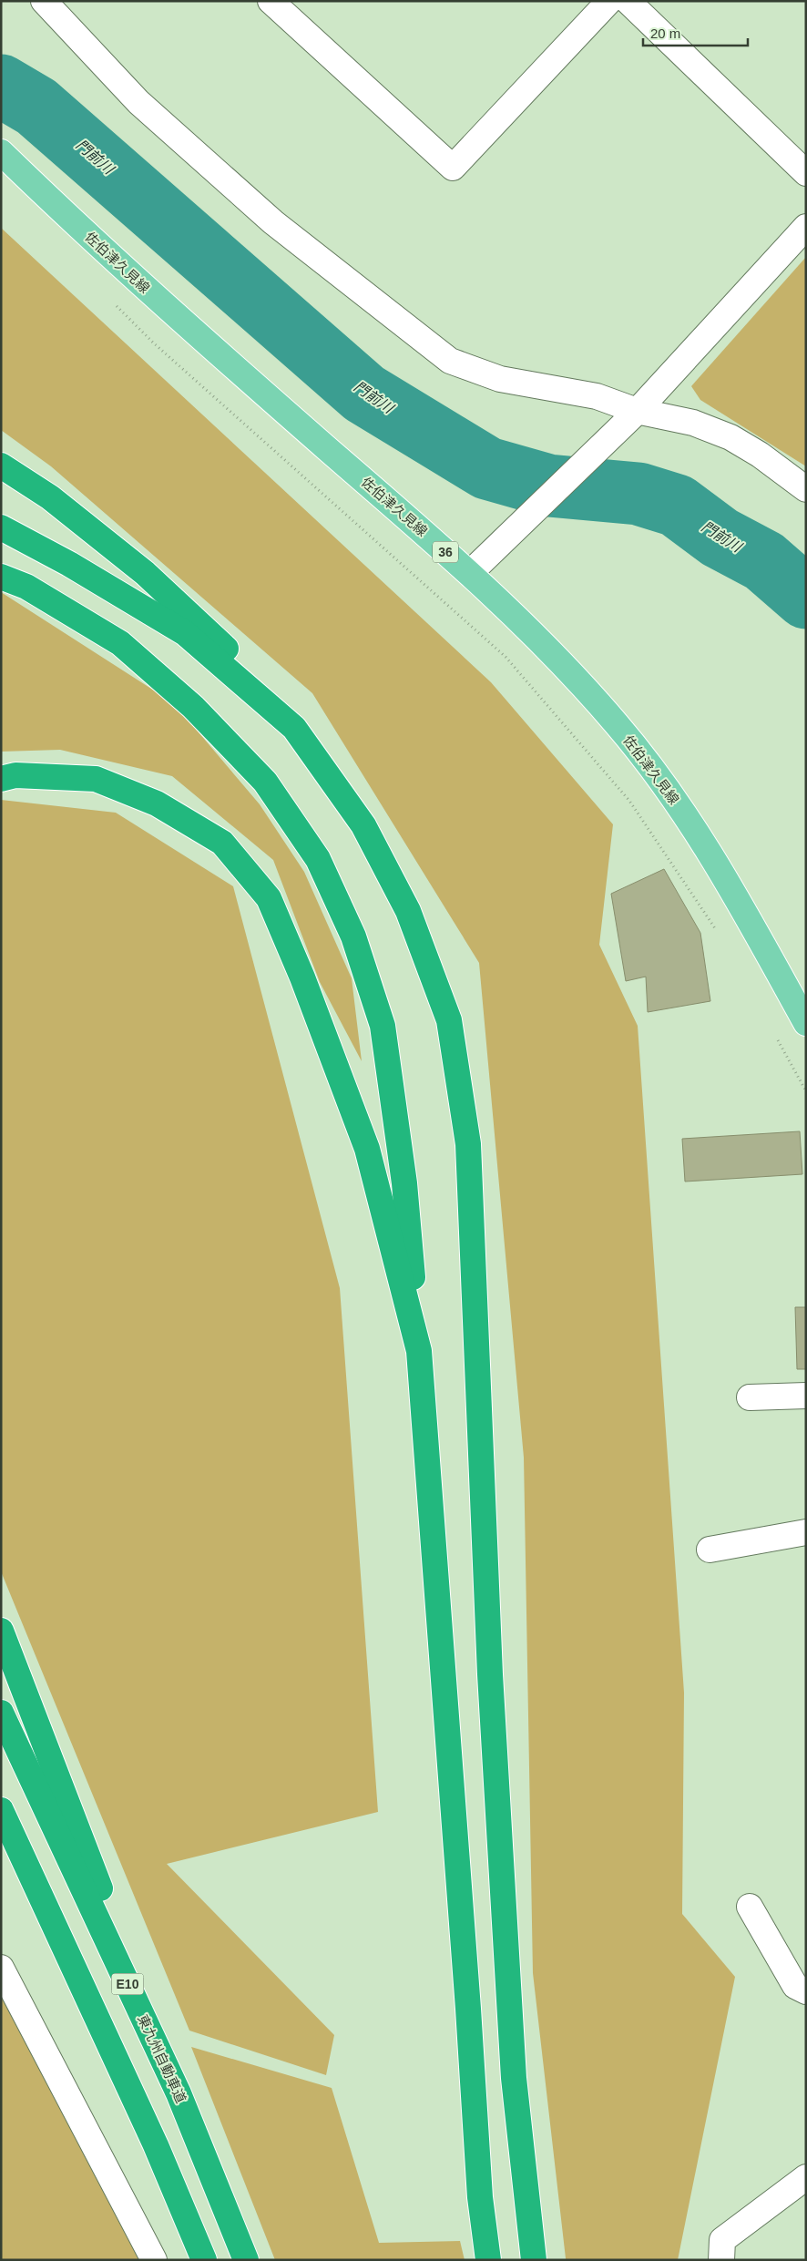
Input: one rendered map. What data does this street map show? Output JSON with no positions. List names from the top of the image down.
{
  "streets": {
    "highway": ["E10", "東九州自動車道"],
    "main road": ["佐伯津久見線", "36"]
  },
  "water": ["門前川"],
  "scale_bar": "20 m"
}
